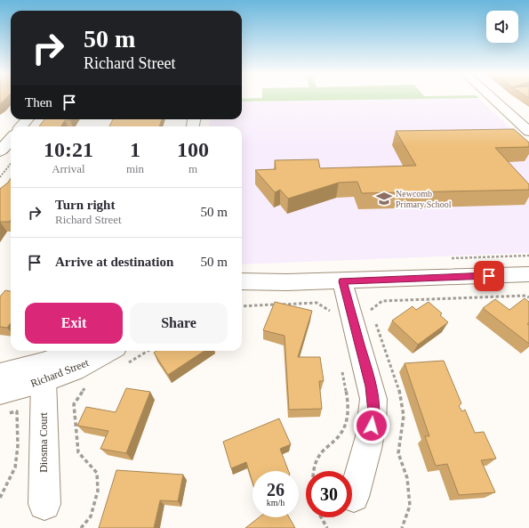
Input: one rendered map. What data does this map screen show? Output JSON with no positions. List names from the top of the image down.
{
  "streets": {
    "street": ["Richard Street", "Diosma Court"]
  },
  "crossings": [
    ["Richard Street", "Diosma Court"]
  ],
  "places": {
    "school or university": ["Newcomb Primary School"]
  },
  "page": {
    "turn": ["50 m", "Richard Street"],
    "then": "Then",
    "eta": [
      "10:21",
      "Arrival",
      "1",
      "min",
      "100",
      "m"
    ],
    "list": [
      {
        "name": "Turn right",
        "note": "Richard Street",
        "value": "50 m"
      },
      {
        "name": "Arrive at destination",
        "value": "50 m"
      }
    ],
    "buttons": ["Exit", "Share"],
    "speed": "26 km/h",
    "limit": "30"
  }
}
